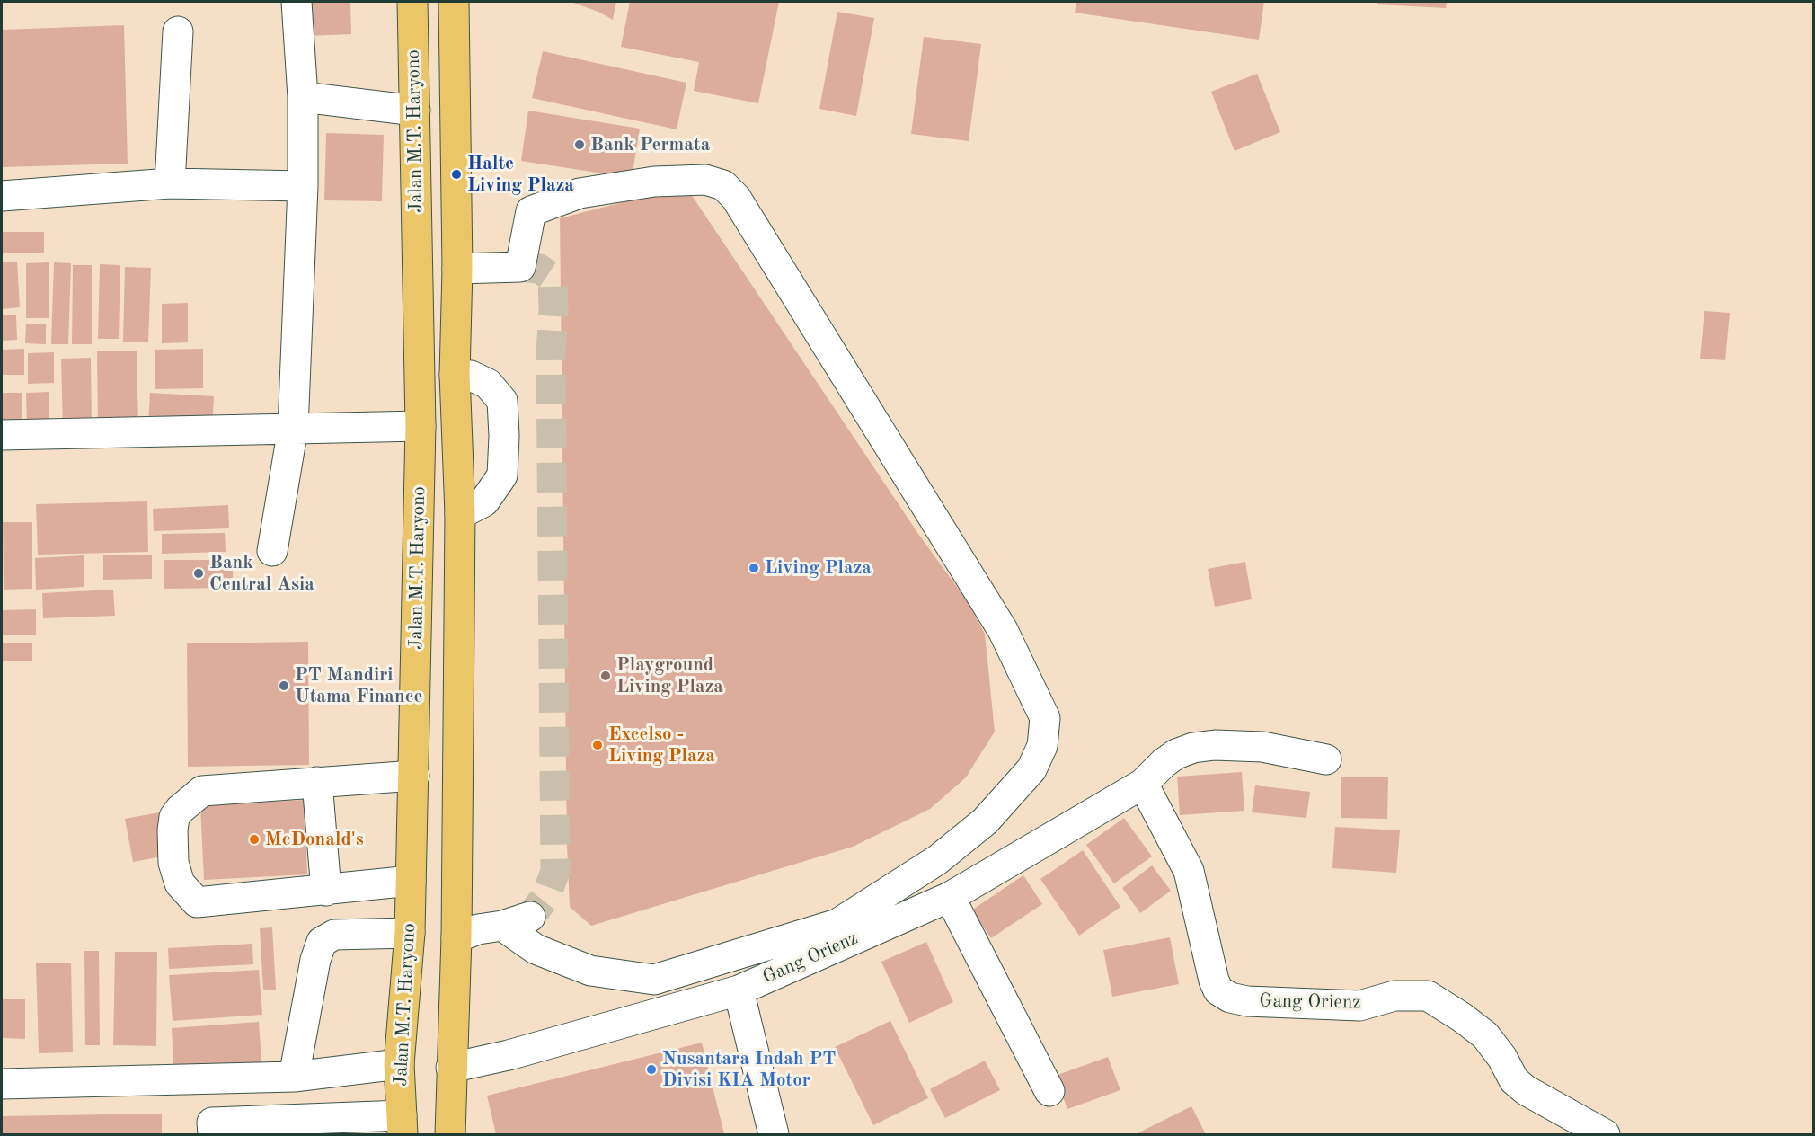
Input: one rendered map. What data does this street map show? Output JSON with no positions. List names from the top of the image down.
{
  "streets": {
    "main road": ["Jalan M.T. Haryono"],
    "street": ["Gang Orienz"]
  },
  "crossings": [
    ["Jalan M.T. Haryono", "Gang Orienz"]
  ],
  "places": [
    "Bank Permata",
    "Halte Living Plaza",
    "Living Plaza",
    "Bank Central Asia",
    "Playground Living Plaza",
    "PT Mandiri Utama Finance",
    "Excelso - Living Plaza",
    "McDonald's",
    "Nusantara Indah PT Divisi KIA Motor"
  ]
}
